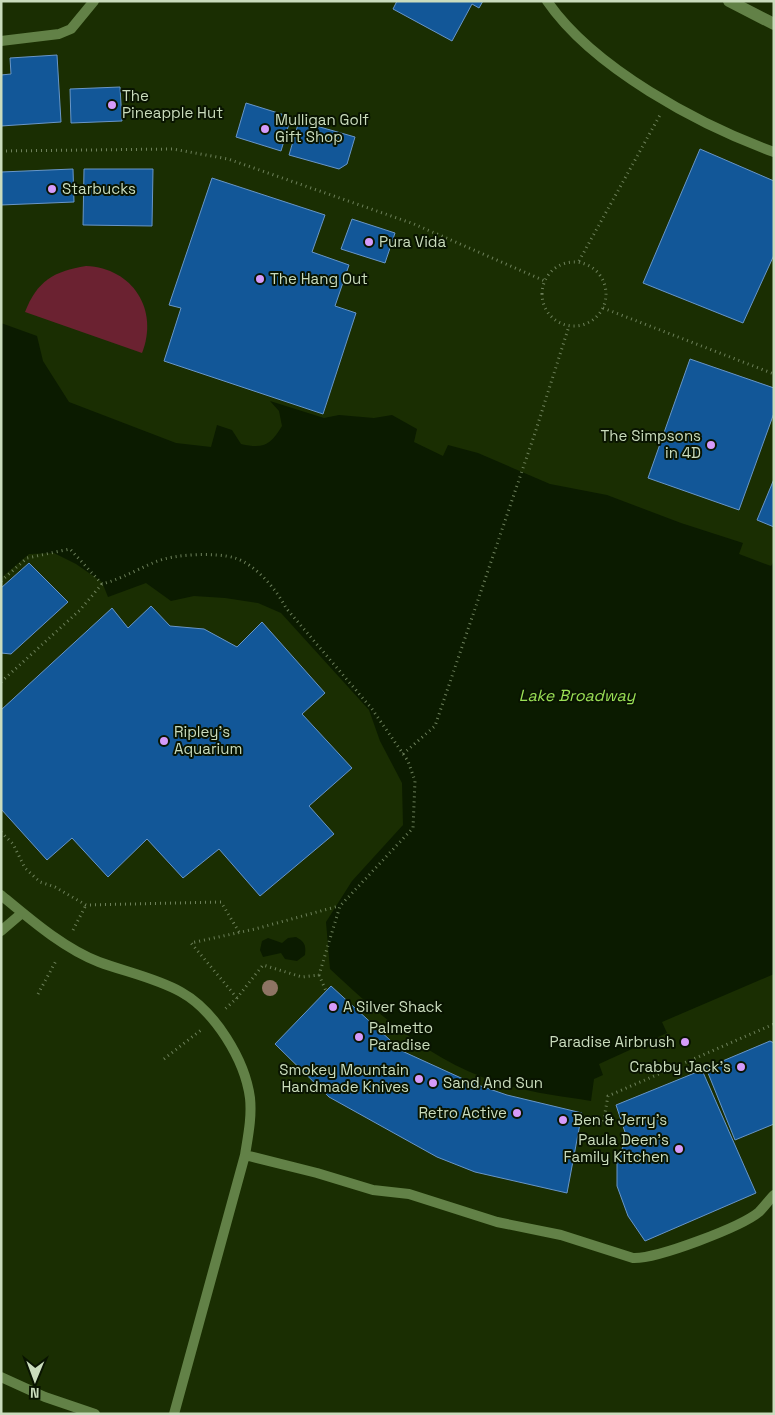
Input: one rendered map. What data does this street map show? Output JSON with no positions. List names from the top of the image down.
{
  "water": ["Lake Broadway"],
  "places": [
    "The Pineapple Hut",
    "Mulligan Golf Gift Shop",
    "Starbucks",
    "Pura Vida",
    "The Hang Out",
    "The Simpsons in 4D",
    "Ripley's Aquarium",
    "A Silver Shack",
    "Palmetto Paradise",
    "Paradise Airbrush",
    "Crabby Jack's",
    "Smokey Mountain Handmade Knives",
    "Sand And Sun",
    "Retro Active",
    "Ben & Jerry's",
    "Paula Deen's Family Kitchen"
  ],
  "north": "bottom"
}
